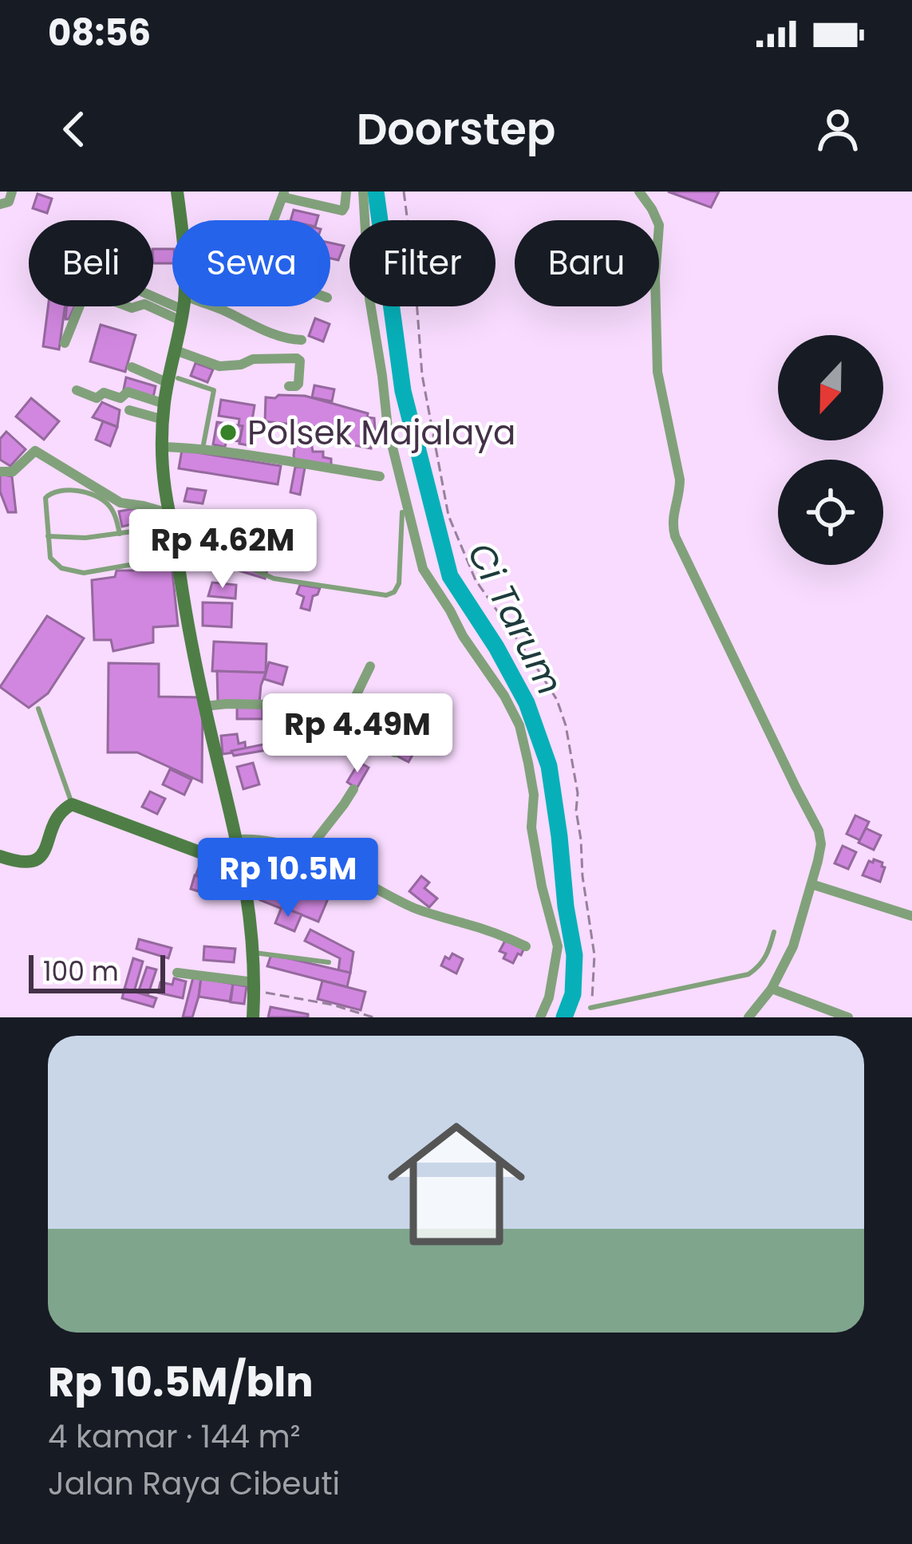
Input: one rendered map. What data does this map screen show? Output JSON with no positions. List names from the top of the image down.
{
  "water": ["Ci Tarum"],
  "places": ["Polsek Majalaya"],
  "scale_bar": "100 m",
  "north": "bottom",
  "page": {
    "status": "08:56",
    "header": "Doorstep",
    "chip": [
      "Beli",
      "Sewa",
      "Filter",
      "Baru"
    ],
    "price": ["Rp 4.62M", "Rp 4.49M", "Rp 10.5M"],
    "scale": "100 m",
    "list": [
      {
        "name": "Rp 10.5M/bln",
        "note": "4 kamar · 144 m² · Jalan Raya Cibeuti"
      }
    ]
  }
}
